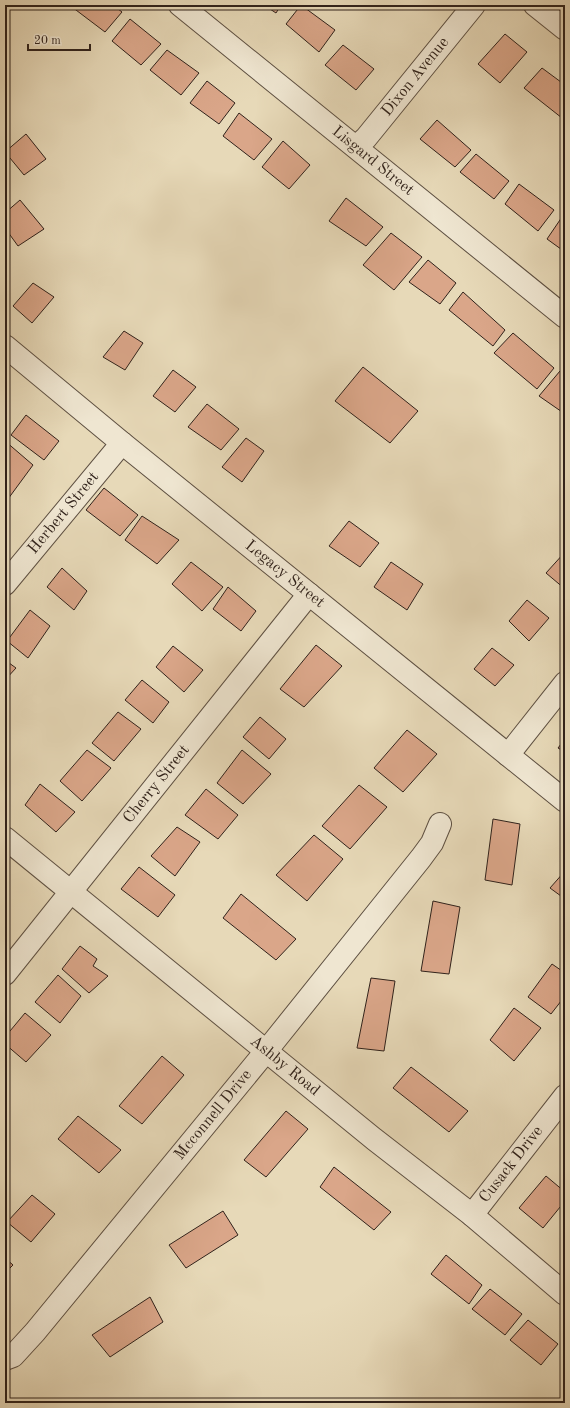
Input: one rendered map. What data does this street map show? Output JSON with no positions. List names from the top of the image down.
{
  "streets": {
    "street": [
      "Dixon Avenue",
      "Lisgard Street",
      "Herbert Street",
      "Legacy Street",
      "Cherry Street",
      "Ashby Road",
      "Mcconnell Drive",
      "Cusack Drive"
    ]
  },
  "crossings": [
    ["Dixon Avenue", "Lisgard Street"],
    ["Herbert Street", "Legacy Street"],
    ["Legacy Street", "Cherry Street"],
    ["Cherry Street", "Ashby Road"],
    ["Ashby Road", "Mcconnell Drive"],
    ["Ashby Road", "Cusack Drive"]
  ],
  "scale_bar": "20 m"
}
